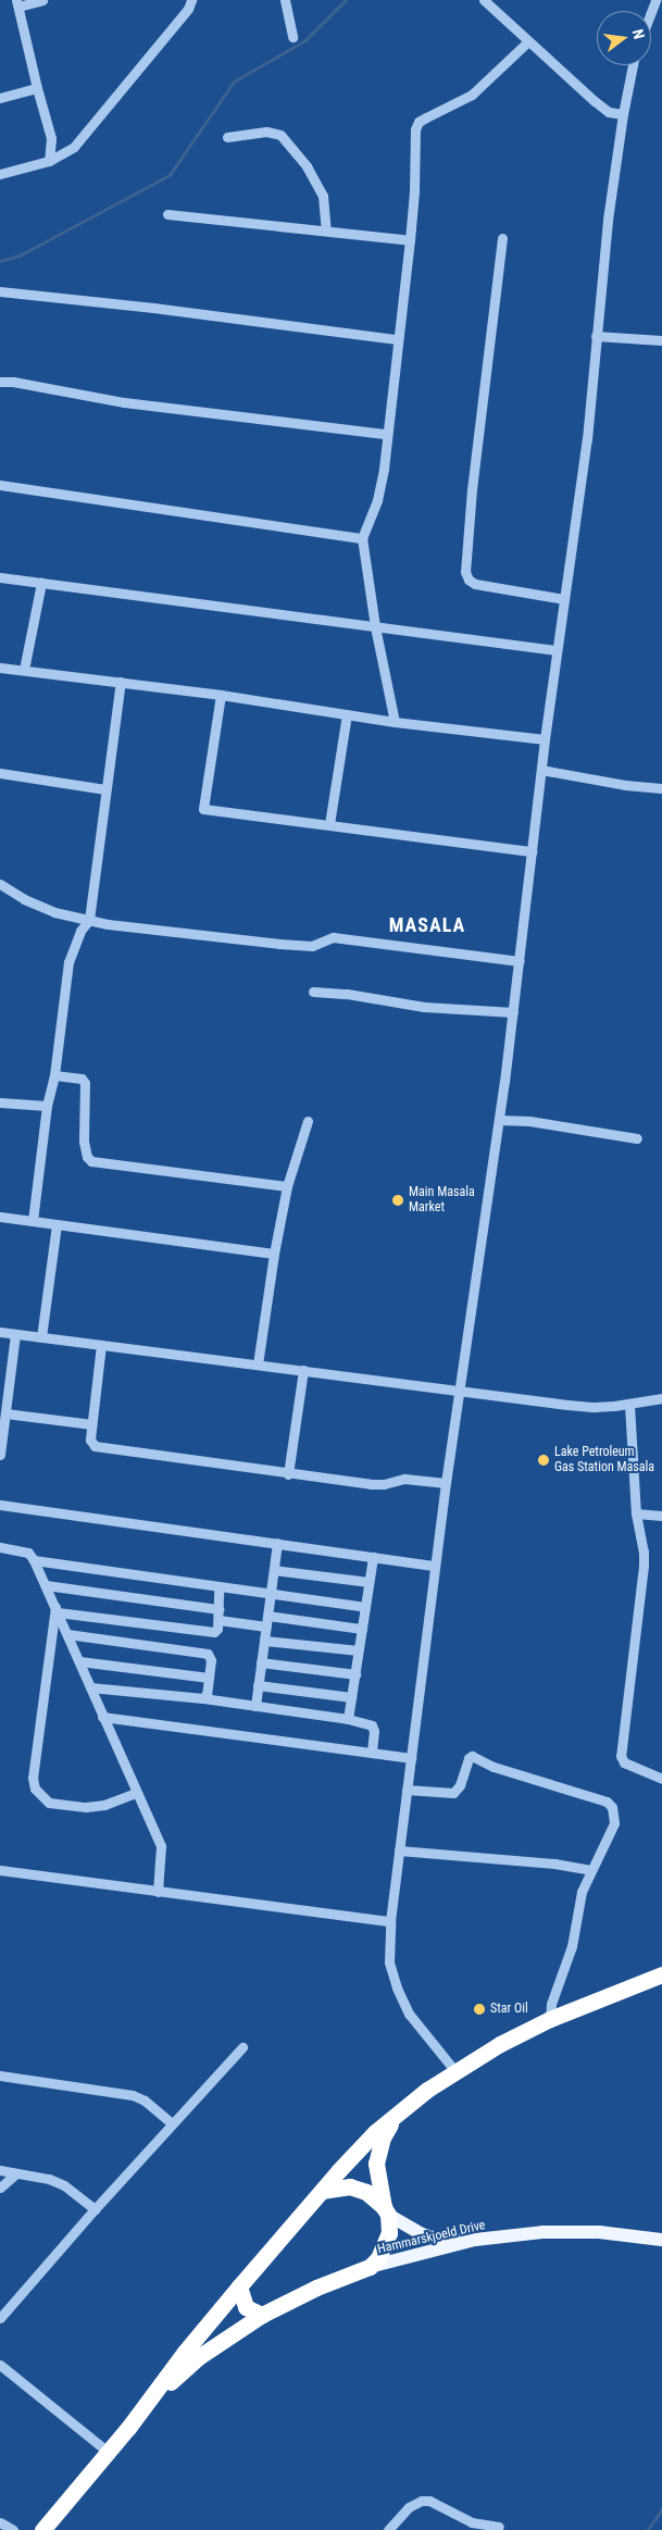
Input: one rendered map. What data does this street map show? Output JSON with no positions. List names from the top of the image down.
{
  "streets": {
    "main road": ["Hammarskjoeld Drive"]
  },
  "districts": ["MASALA"],
  "places": ["Main Masala Market", "Lake Petroleum Gas Station Masala", "Star Oil"],
  "north": "right"
}
